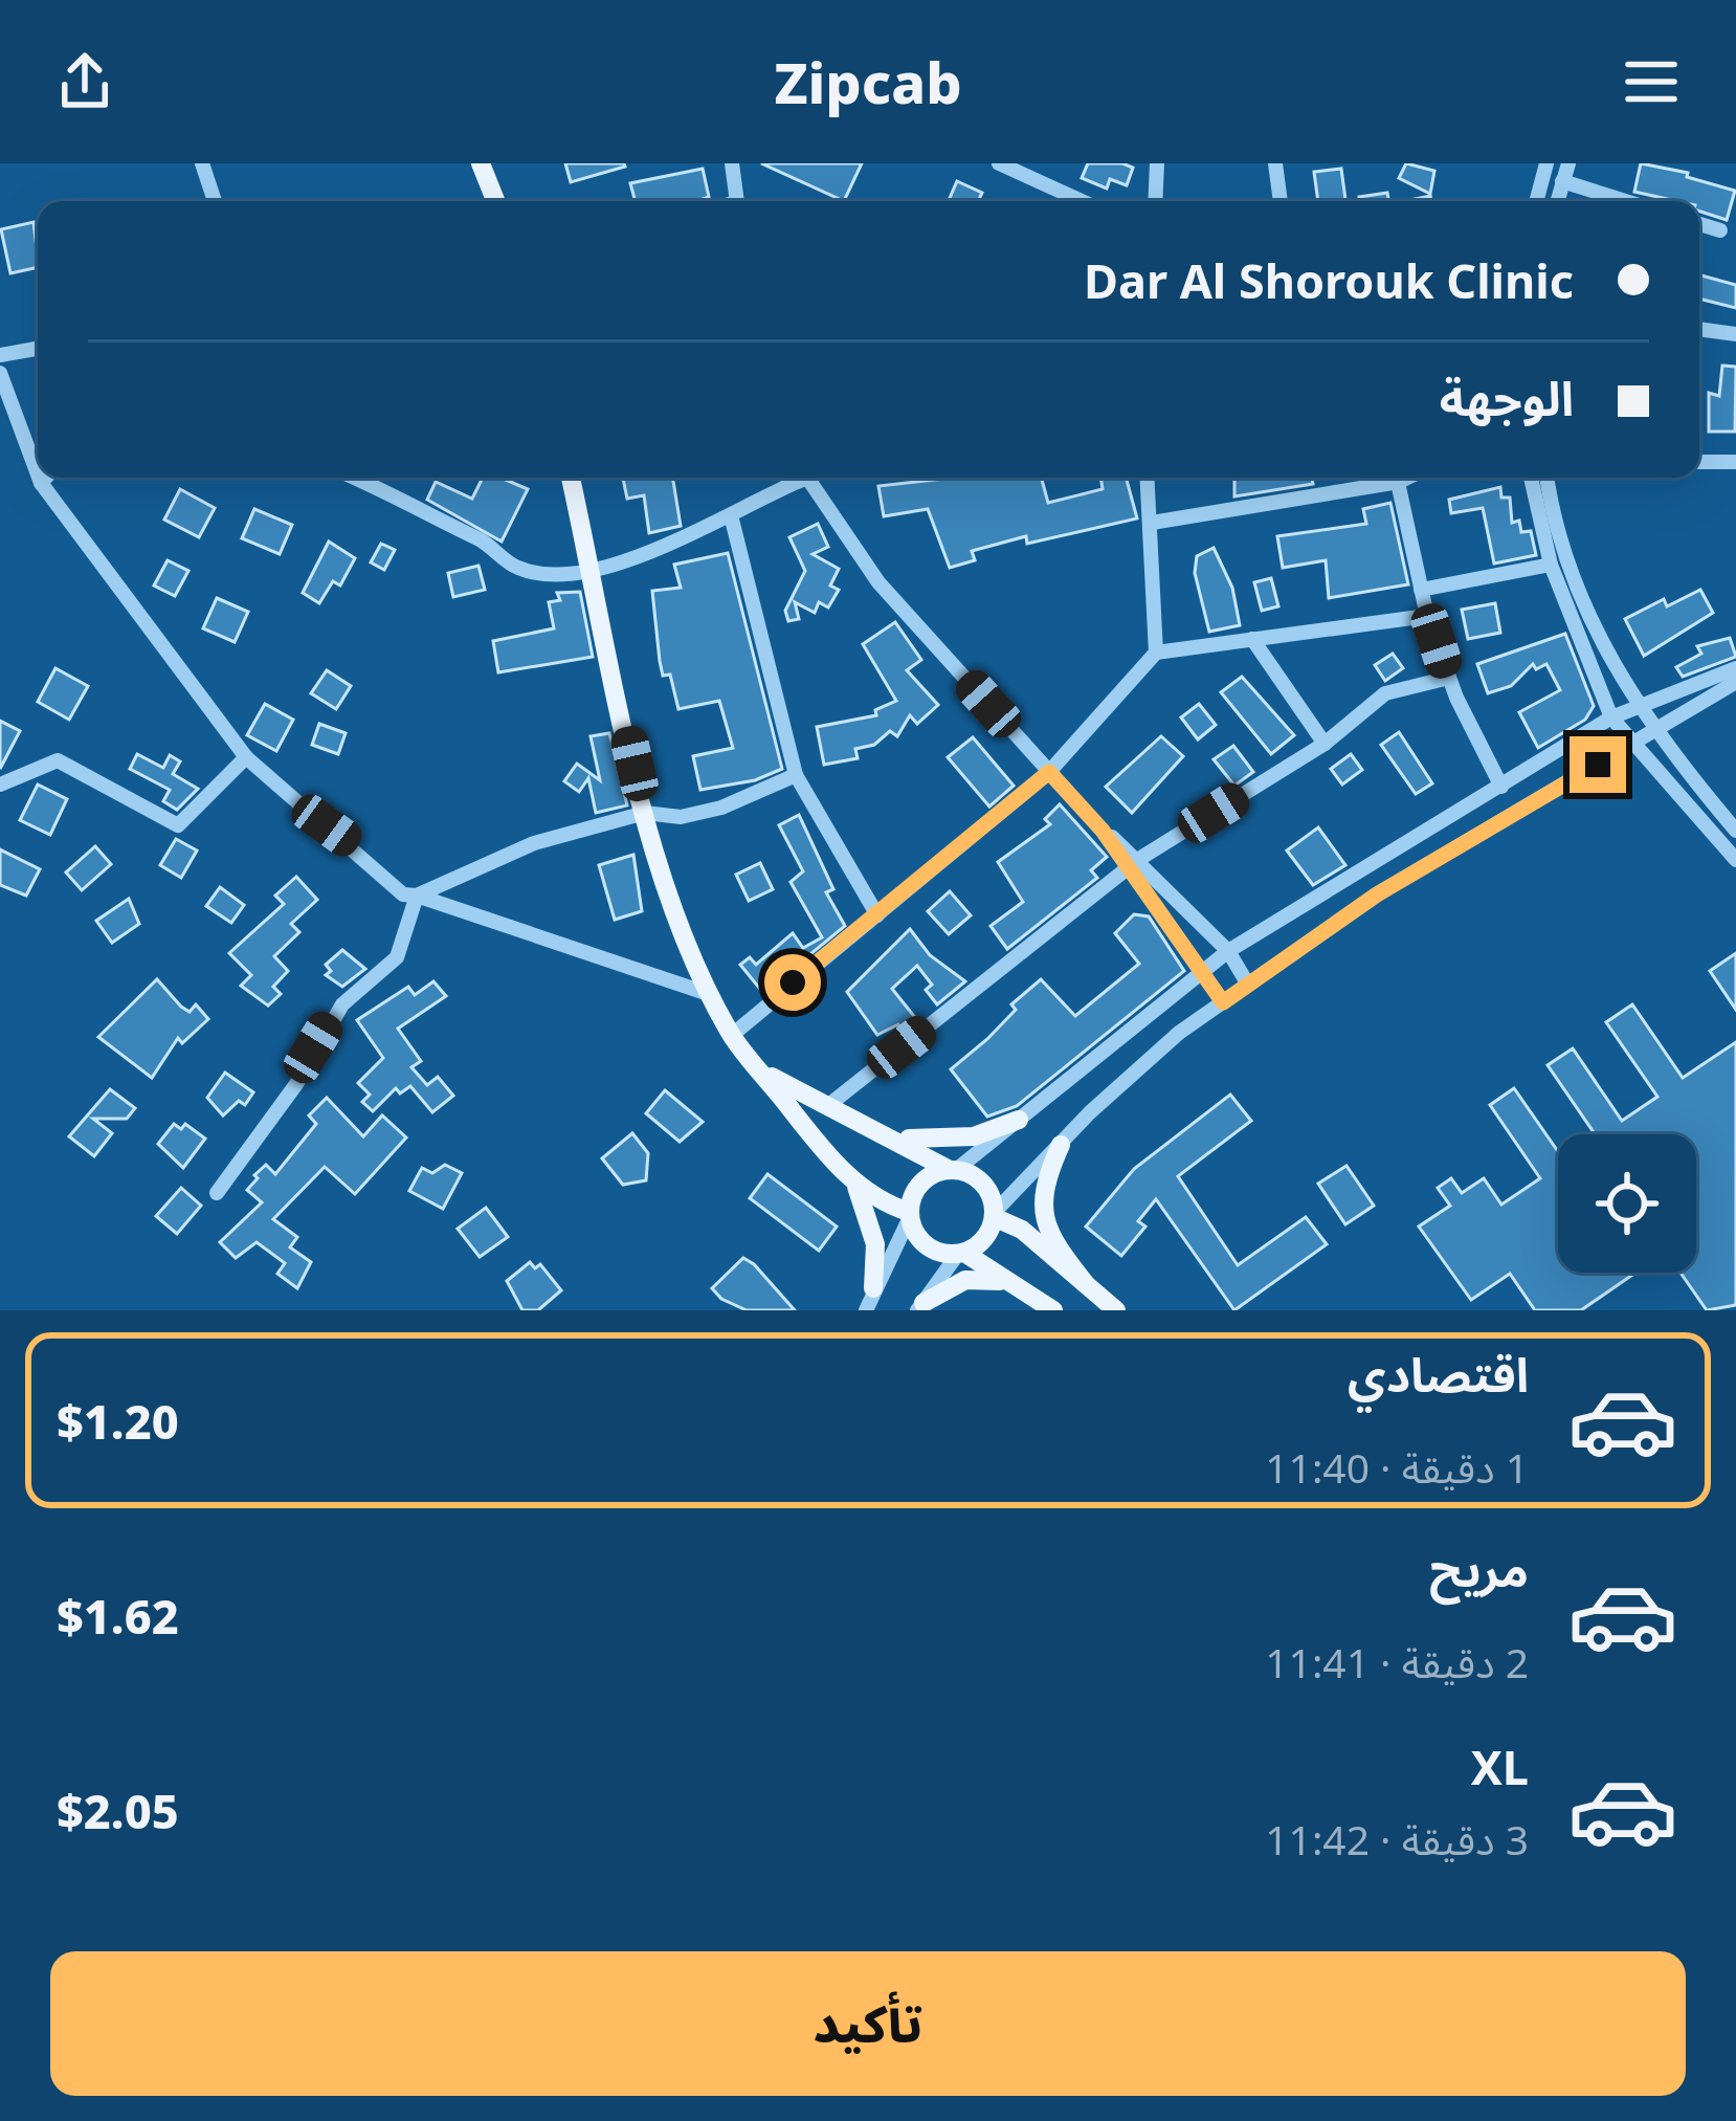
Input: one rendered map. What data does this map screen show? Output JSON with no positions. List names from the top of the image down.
{
  "page": {
    "header": "Zipcab",
    "banner": ["Dar Al Shorouk Clinic", "الوجهة"],
    "list": [
      {
        "name": "اقتصادي",
        "note": "1 دقيقة · 11:40",
        "value": "$1.20"
      },
      {
        "name": "مريح",
        "note": "2 دقيقة · 11:41",
        "value": "$1.62"
      },
      {
        "name": "XL",
        "note": "3 دقيقة · 11:42",
        "value": "$2.05"
      }
    ],
    "buttons": "تأكيد"
  }
}
